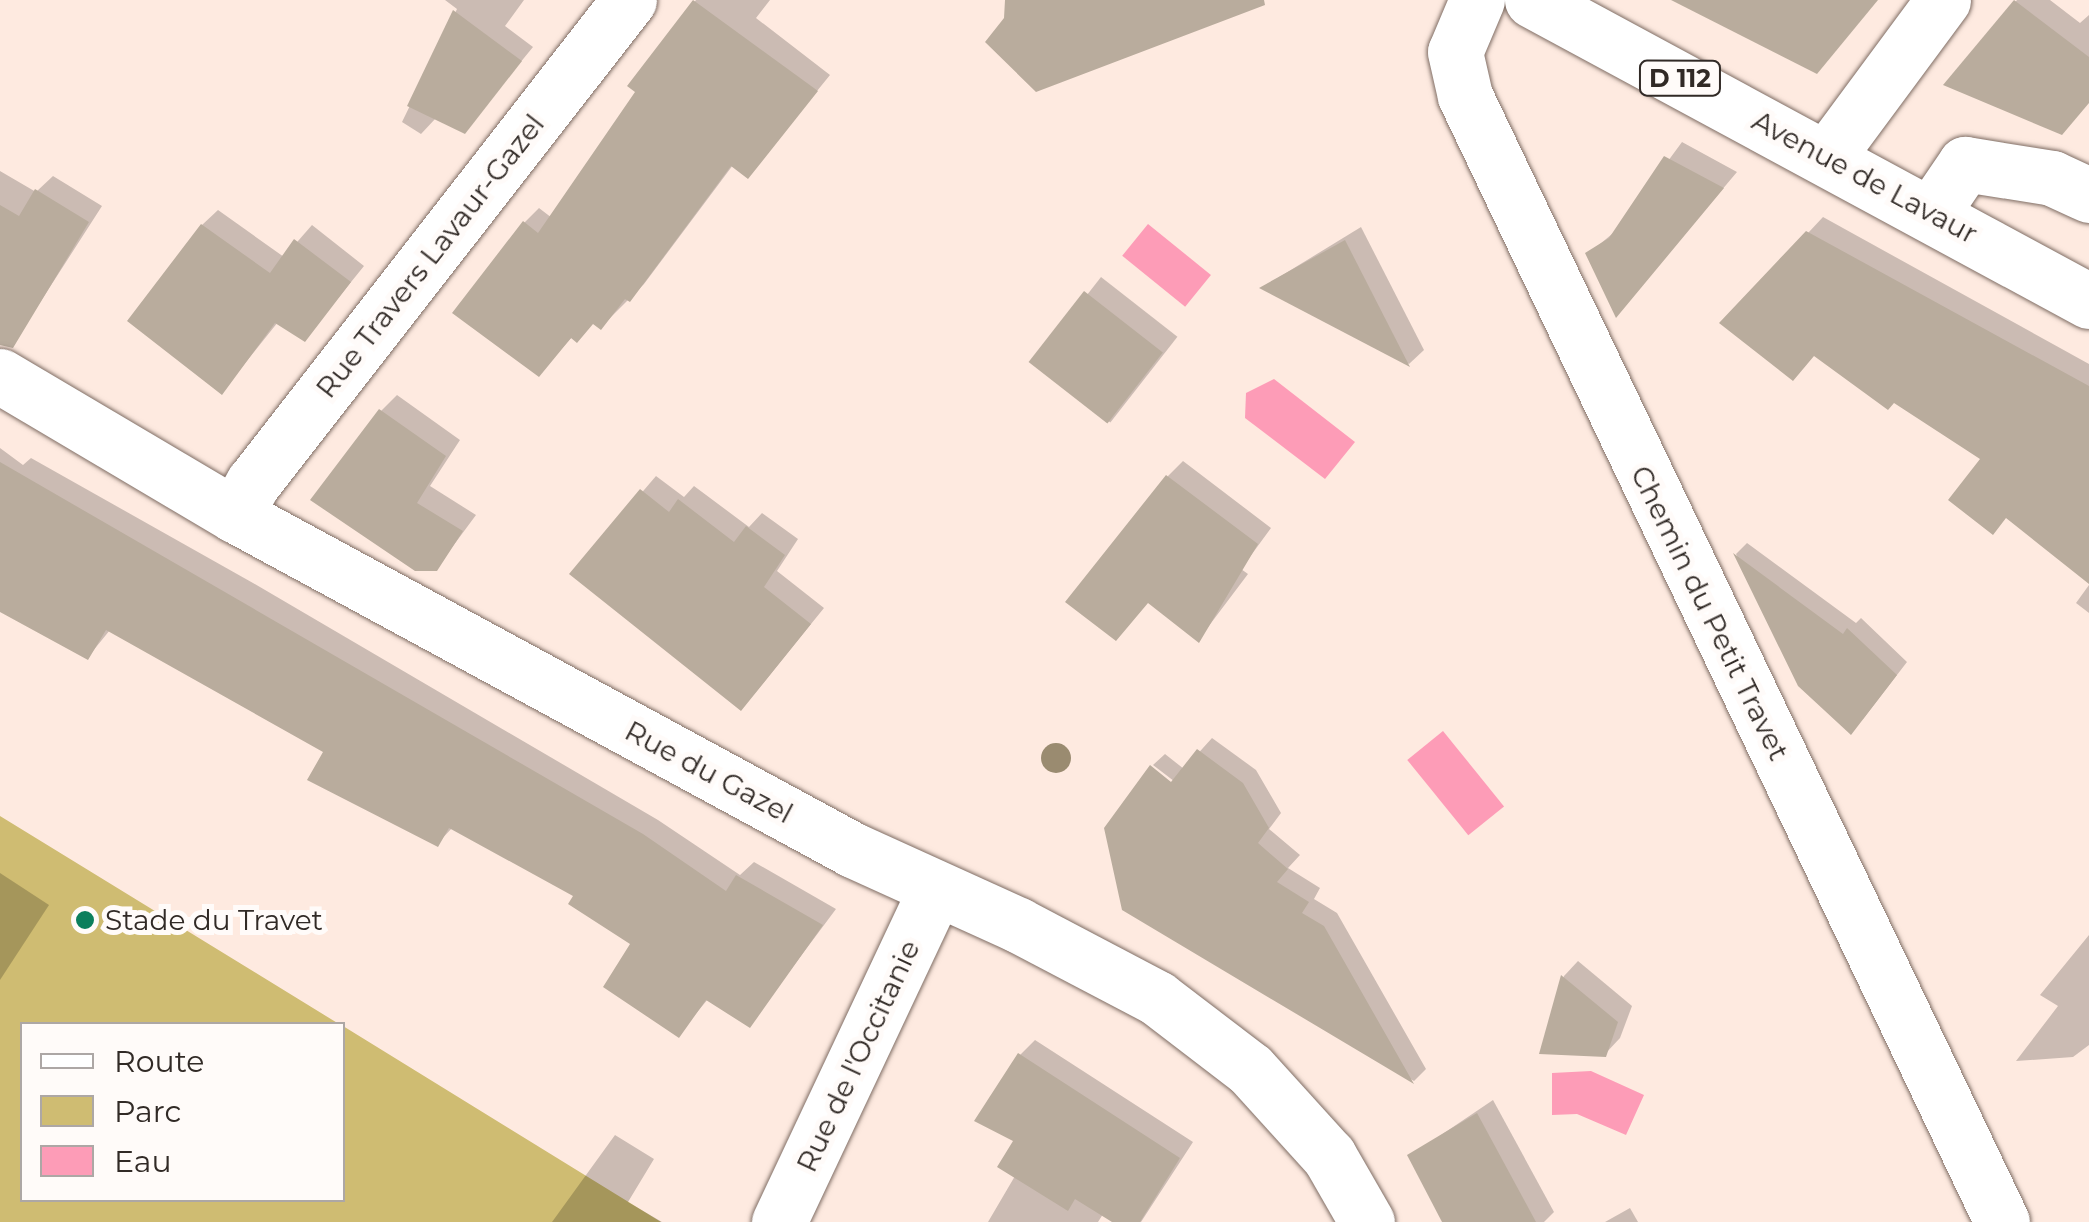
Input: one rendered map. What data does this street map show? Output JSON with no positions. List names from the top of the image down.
{
  "streets": {
    "street": [
      "D 112",
      "Avenue de Lavaur",
      "Rue Travers Lavaur-Gazel",
      "Chemin du Petit Travet",
      "Rue du Gazel",
      "Rue de l'Occitanie"
    ]
  },
  "crossings": [
    ["Rue Travers Lavaur-Gazel", "Rue du Gazel"],
    ["Rue du Gazel", "Rue de l'Occitanie"]
  ],
  "places": ["Stade du Travet"],
  "legend": ["Route", "Parc", "Eau"]
}
